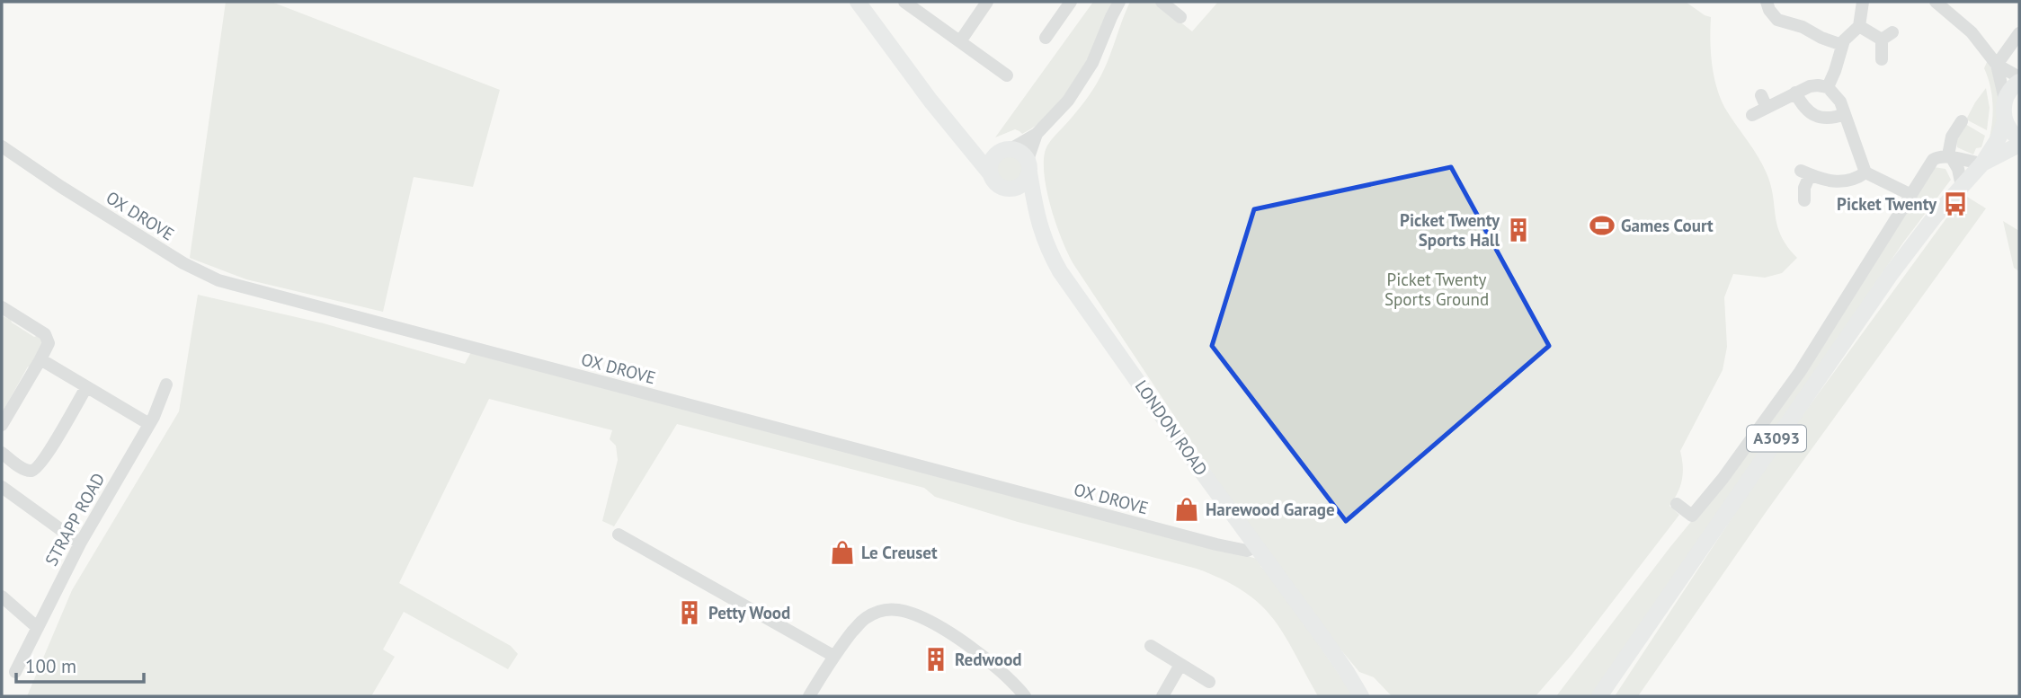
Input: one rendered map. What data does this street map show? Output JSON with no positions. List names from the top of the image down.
{
  "streets": {
    "main road": ["LONDON ROAD", "A3093"],
    "street": ["OX DROVE", "STRAPP ROAD"]
  },
  "crossings": [
    ["OX DROVE", "LONDON ROAD"]
  ],
  "parks": ["Picket Twenty Sports Ground"],
  "places": {
    "bus stop": ["Picket Twenty"],
    "sports": ["Games Court"],
    "building": ["Picket Twenty Sports Hall", "Petty Wood", "Redwood"],
    "shop": ["Harewood Garage", "Le Creuset"]
  },
  "scale_bar": "100 m"
}
